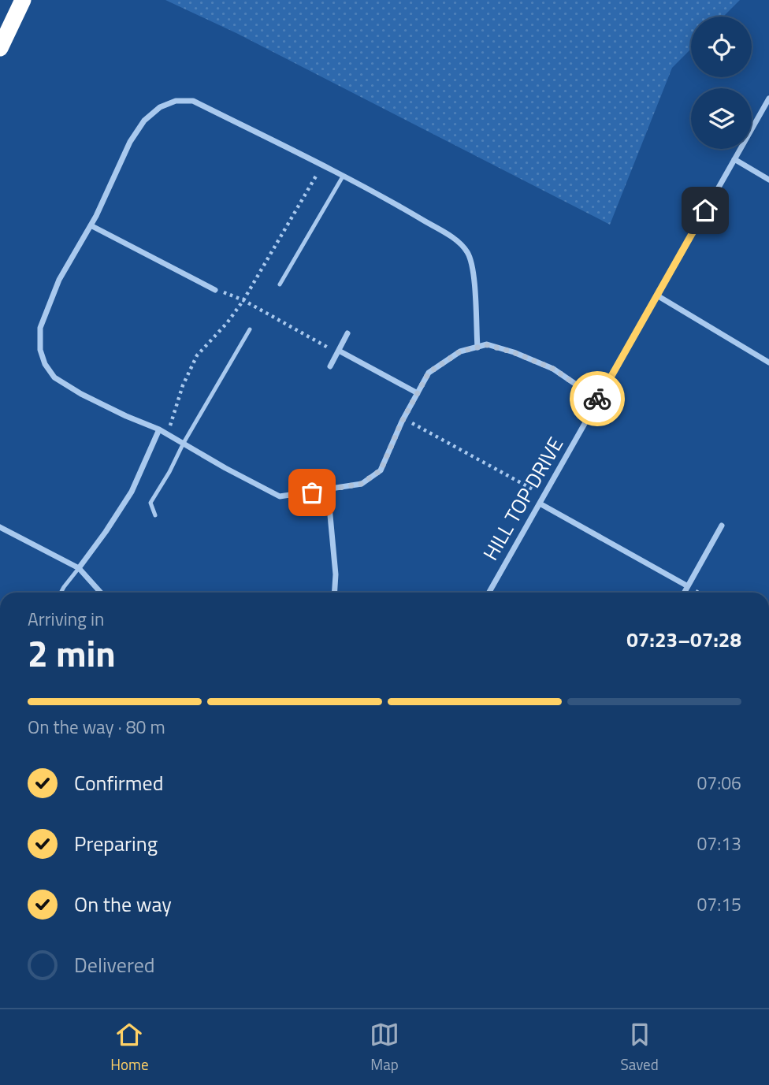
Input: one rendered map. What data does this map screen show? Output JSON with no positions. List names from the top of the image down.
{
  "streets": {
    "street": ["HILL TOP DRIVE"]
  },
  "page": {
    "heading": ["2 min", "Arriving in", "07:23–07:28"],
    "bar": "On the way · 80 m",
    "list": [
      ["Confirmed", "07:06"],
      ["Preparing", "07:13"],
      ["On the way", "07:15"],
      "Delivered"
    ],
    "tabs": ["Home", "Map", "Saved"]
  }
}
